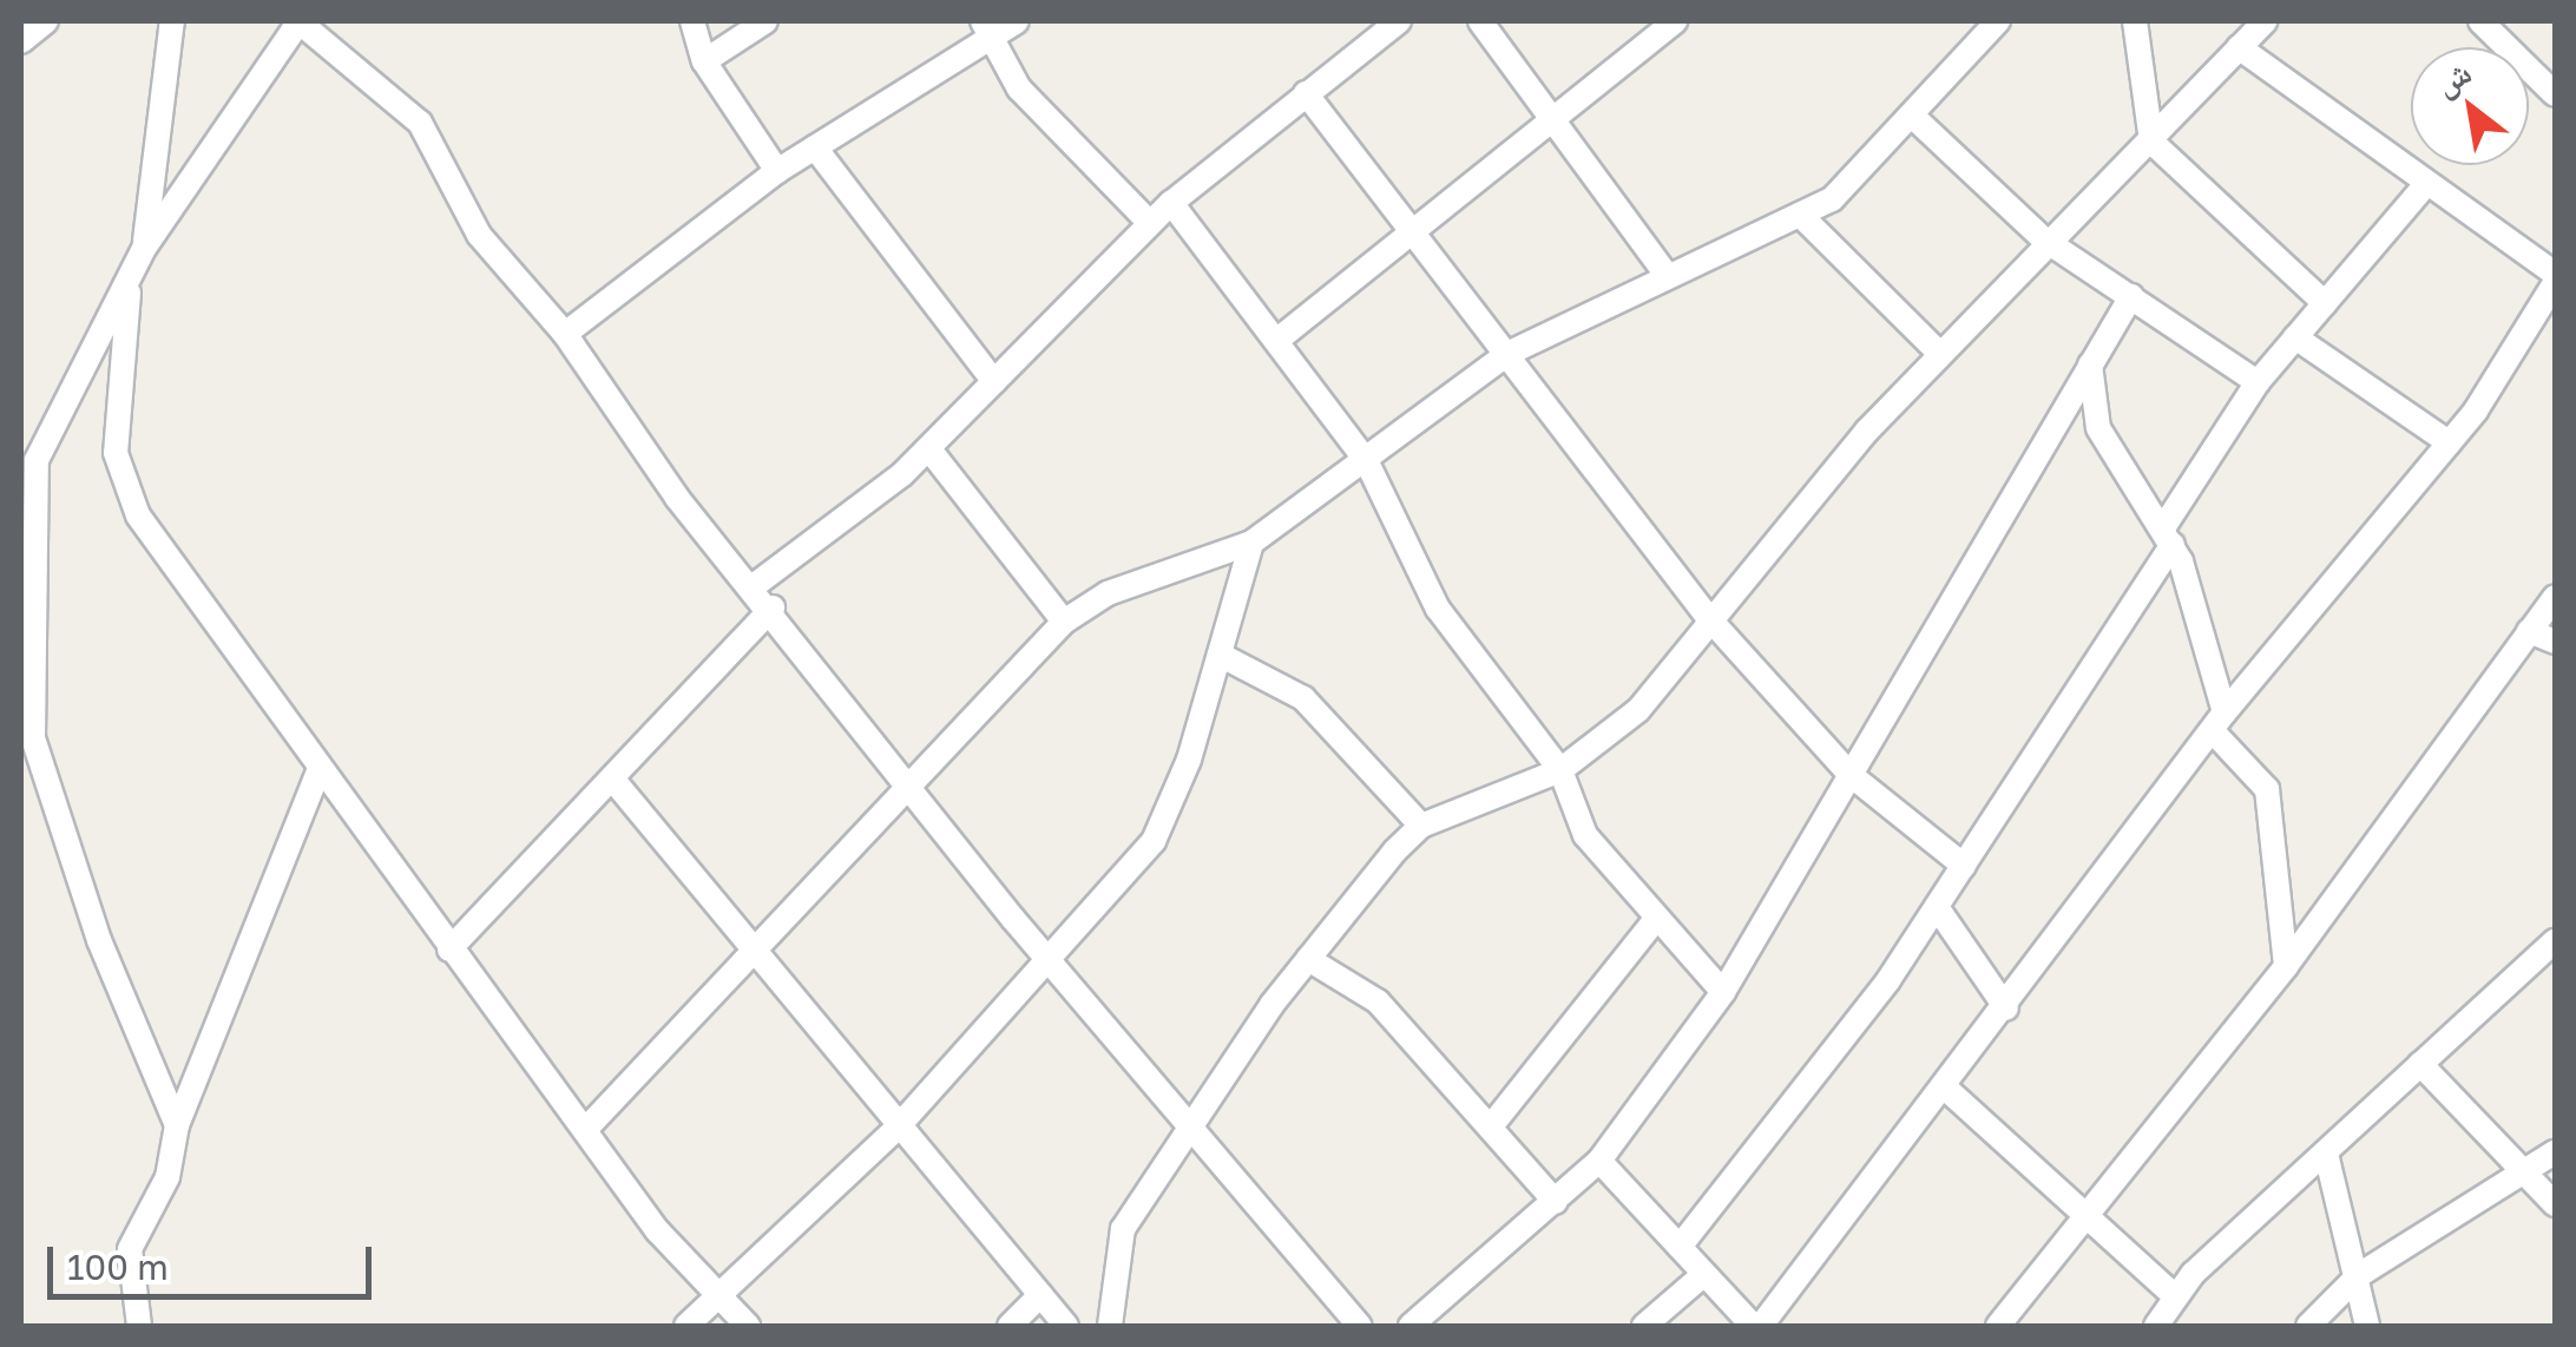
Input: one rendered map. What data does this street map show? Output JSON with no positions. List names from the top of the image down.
{
  "scale_bar": "100 m",
  "north": "top left"
}
